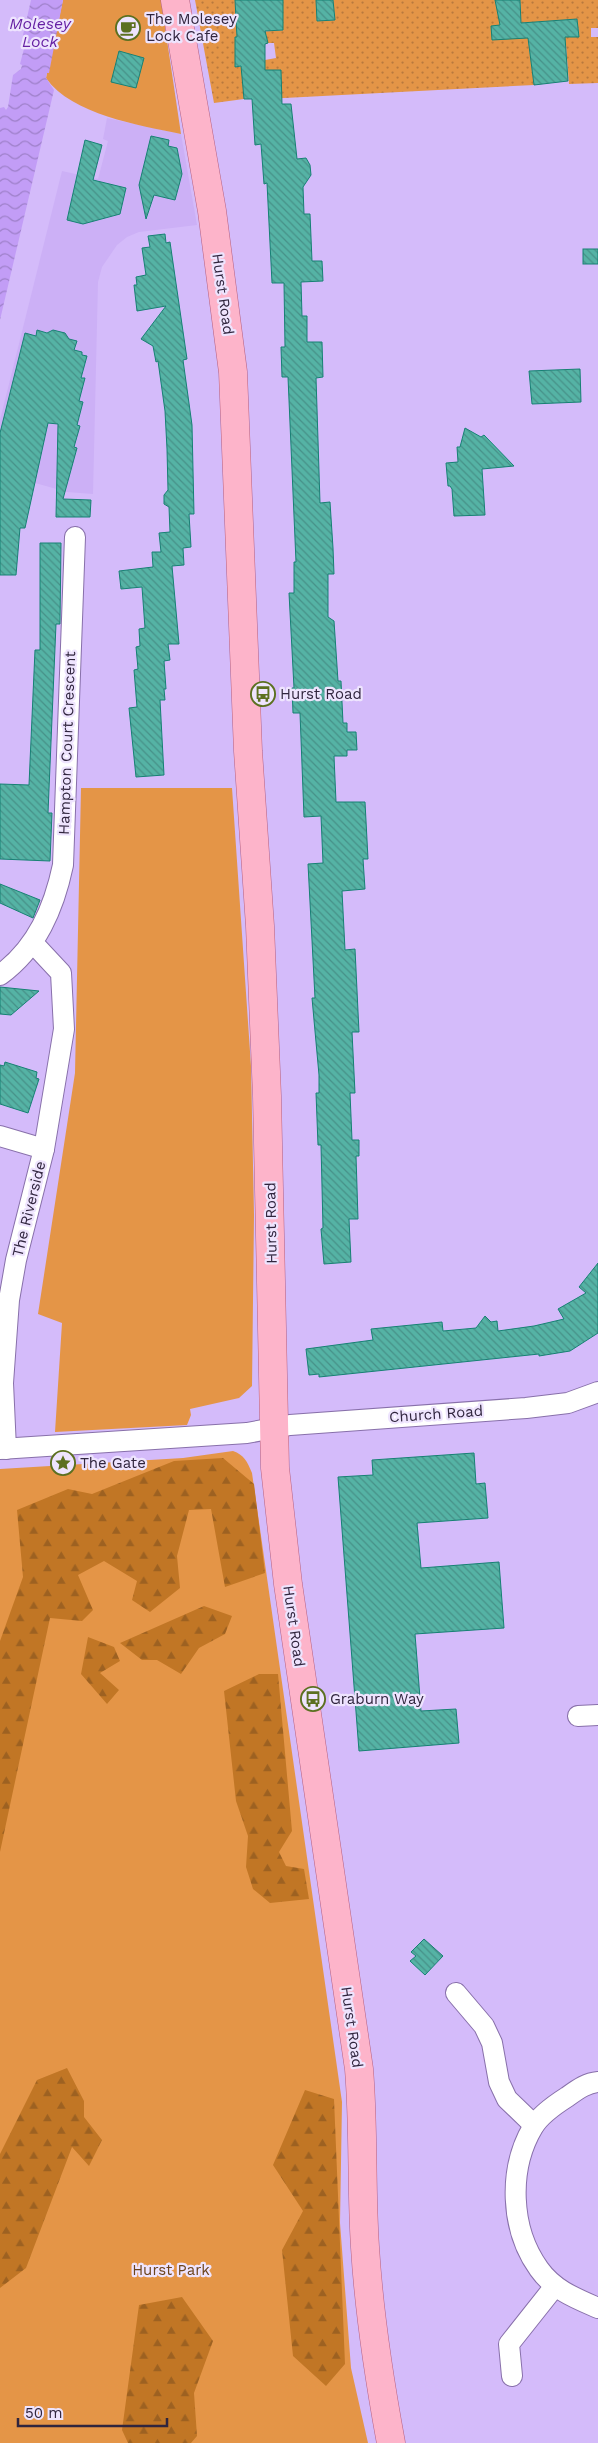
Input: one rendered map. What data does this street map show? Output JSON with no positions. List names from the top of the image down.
{
  "streets": {
    "main road": ["Hurst Road"],
    "street": ["Hampton Court Crescent", "The Riverside", "Church Road"]
  },
  "crossings": [
    ["Hurst Road", "Church Road"],
    ["Hampton Court Crescent", "The Riverside"]
  ],
  "water": ["Molesey Lock"],
  "parks": ["Hurst Park"],
  "places": {
    "cafe": ["The Molesey Lock Cafe"],
    "bus stop": ["Hurst Road", "Graburn Way"],
    "place": ["The Gate"]
  },
  "scale_bar": "50 m"
}
